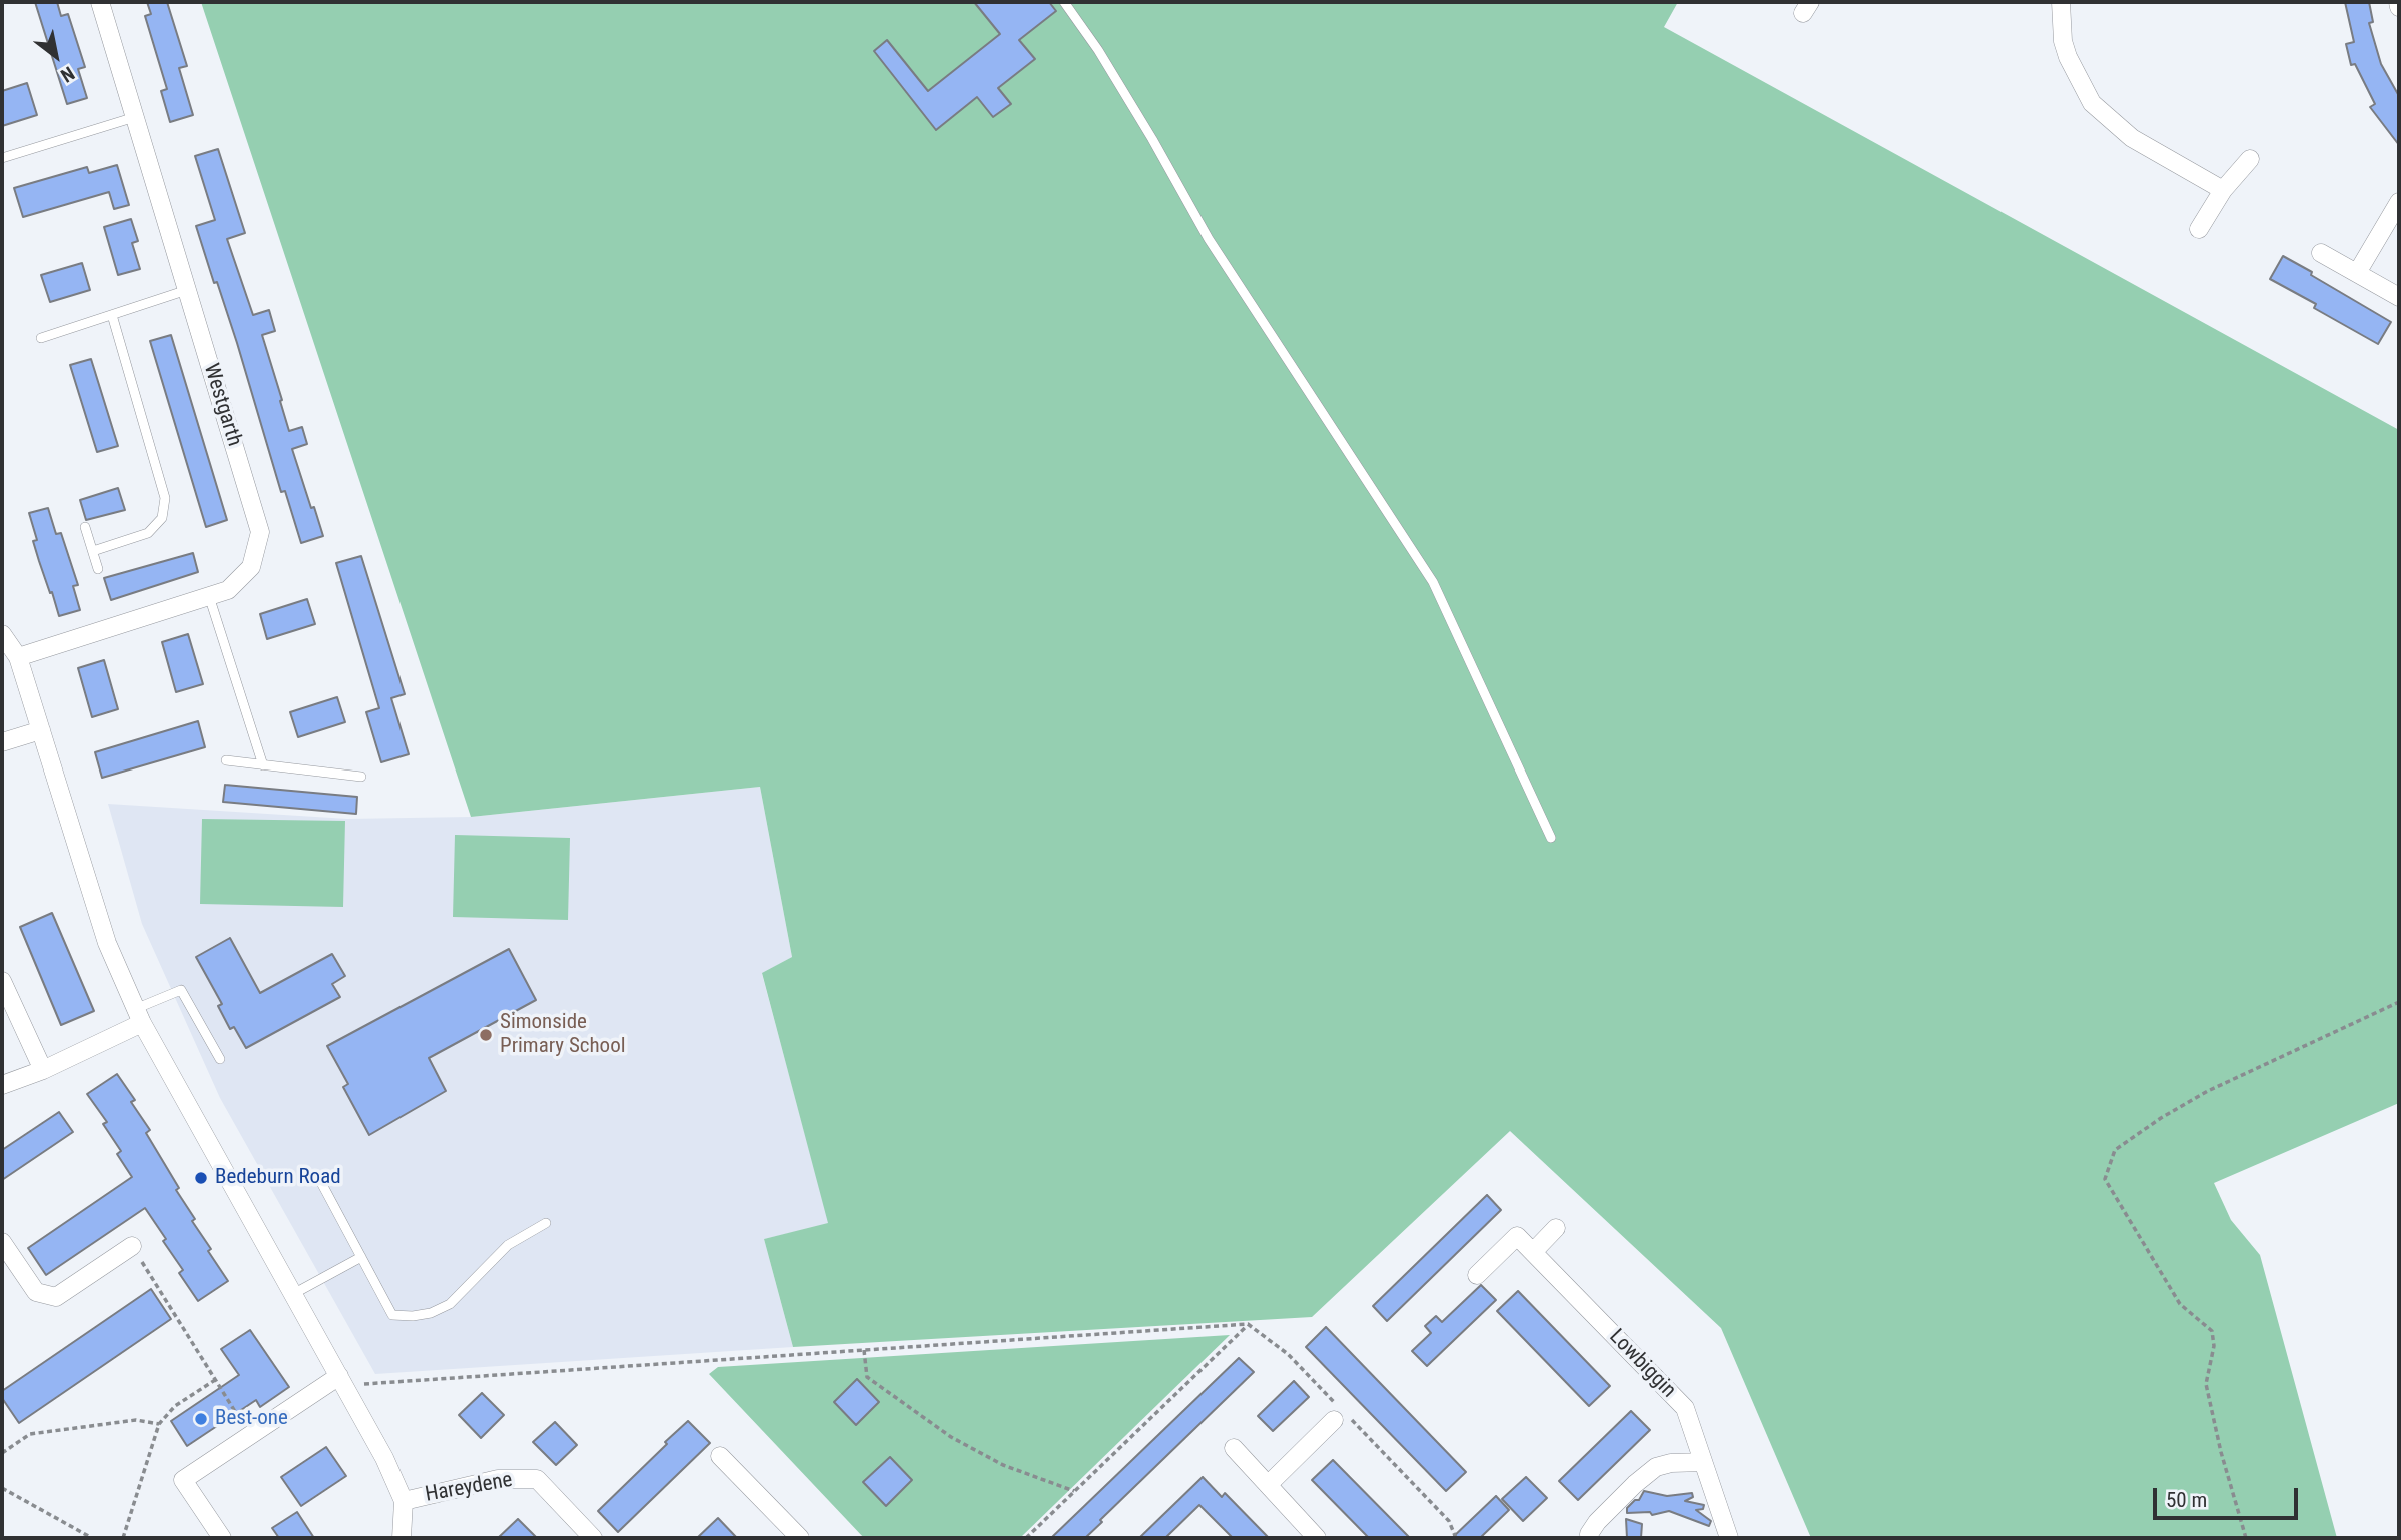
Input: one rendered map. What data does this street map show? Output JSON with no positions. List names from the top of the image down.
{
  "streets": {
    "street": ["Westgarth", "Lowbiggin", "Hareydene"]
  },
  "places": ["Simonside Primary School", "Bedeburn Road", "Best-one"],
  "scale_bar": "50 m",
  "north": "bottom right"
}
